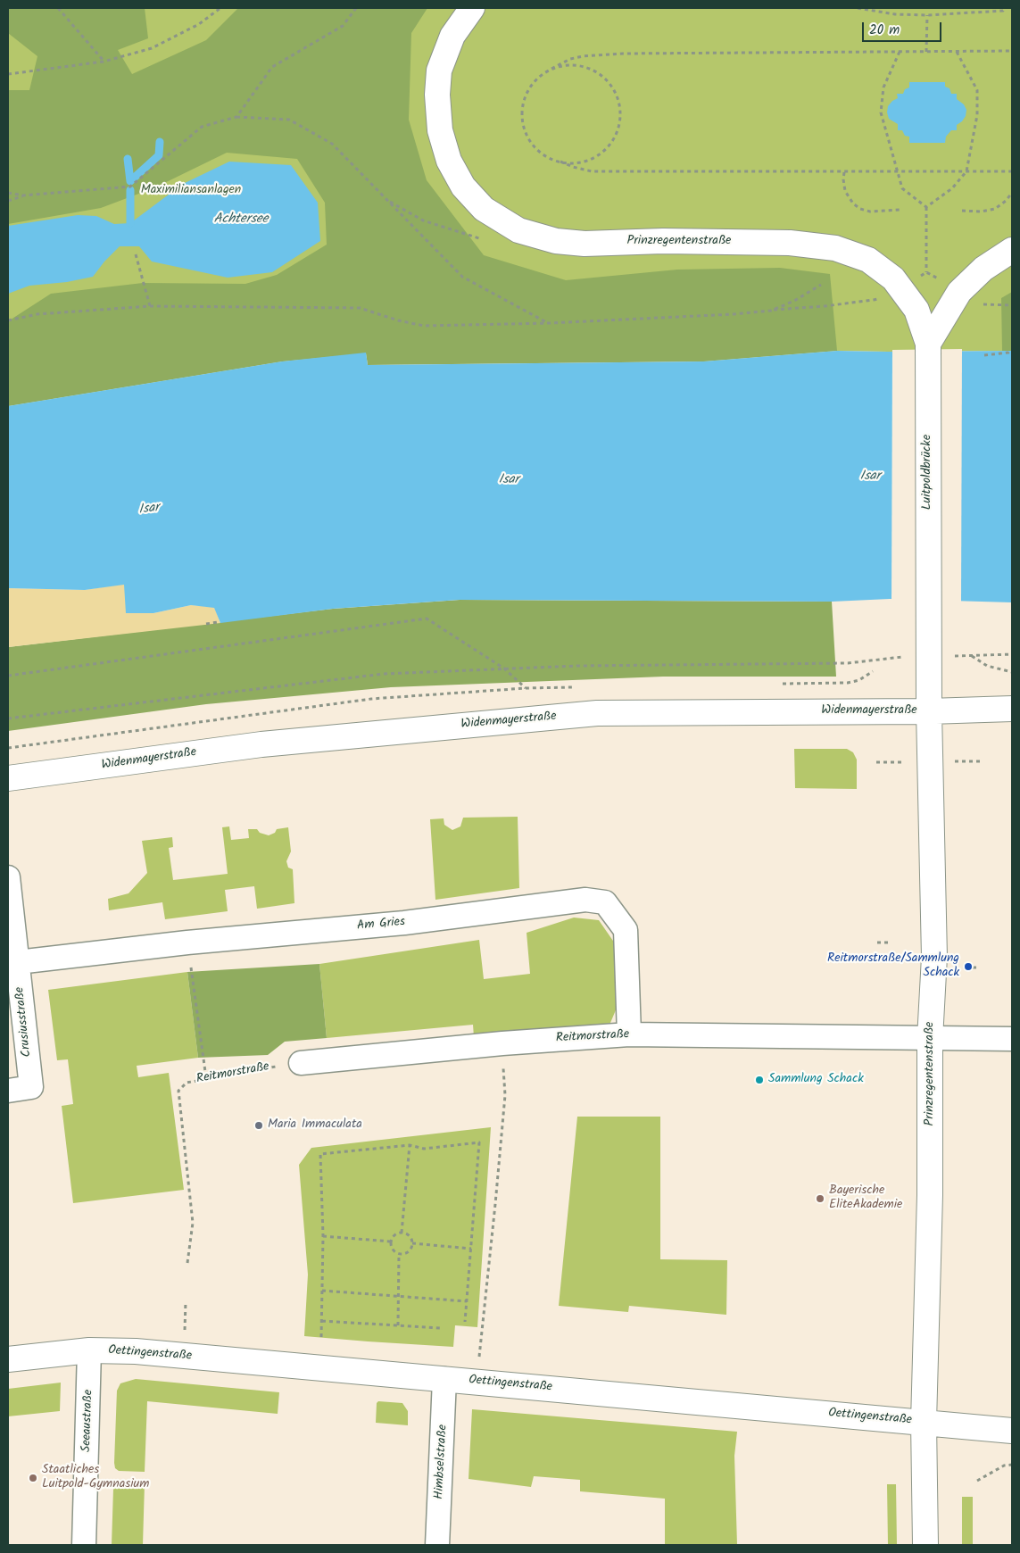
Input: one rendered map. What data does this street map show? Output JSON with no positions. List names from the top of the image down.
{
  "streets": {
    "main road": [
      "Prinzregentenstraße",
      "Luitpoldbrücke",
      "Widenmayerstraße",
      "Oettingenstraße"
    ],
    "street": [
      "Am Gries",
      "Crusiusstraße",
      "Reitmorstraße",
      "Seeaustraße",
      "Himbselstraße"
    ]
  },
  "crossings": [
    ["Prinzregentenstraße", "Luitpoldbrücke"],
    ["Prinzregentenstraße", "Widenmayerstraße"],
    ["Prinzregentenstraße", "Reitmorstraße"],
    ["Prinzregentenstraße", "Oettingenstraße"],
    ["Am Gries", "Crusiusstraße"],
    ["Am Gries", "Reitmorstraße"],
    ["Oettingenstraße", "Seeaustraße"],
    ["Oettingenstraße", "Himbselstraße"]
  ],
  "water": ["Achtersee", "Isar"],
  "parks": ["Maximiliansanlagen"],
  "places": [
    "Reitmorstraße/Sammlung Schack",
    "Sammlung Schack",
    "Maria Immaculata",
    "Bayerische EliteAkademie",
    "Staatliches Luitpold-Gymnasium"
  ],
  "scale_bar": "20 m"
}
